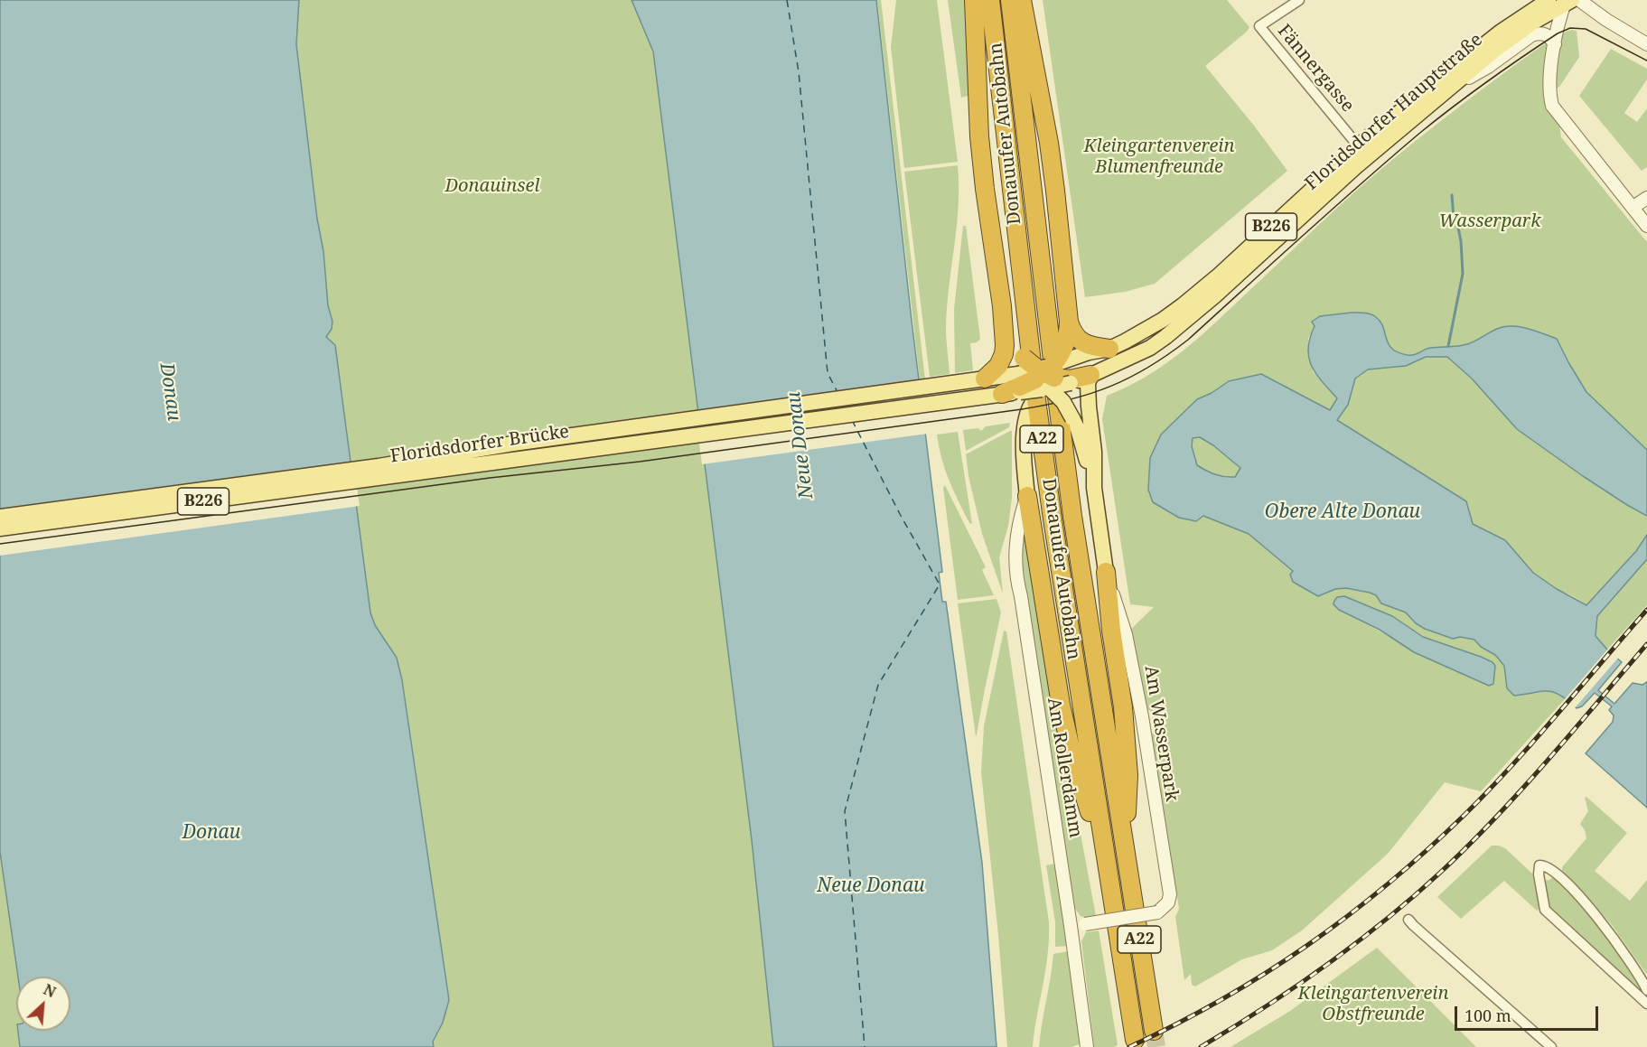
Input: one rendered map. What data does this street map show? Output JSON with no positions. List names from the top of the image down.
{
  "streets": {
    "highway": ["Donauufer Autobahn", "A22"],
    "main road": ["Floridsdorfer Hauptstraße", "B226", "Floridsdorfer Brücke"],
    "street": ["Fännergasse", "Am Wasserpark", "Am Rollerdamm"]
  },
  "crossings": [
    ["Fännergasse", "Floridsdorfer Hauptstraße"],
    ["B226", "Floridsdorfer Brücke"],
    ["Am Wasserpark", "Am Rollerdamm"]
  ],
  "water": ["Donau", "Neue Donau", "Obere Alte Donau"],
  "parks": [
    "Kleingartenverein Blumenfreunde",
    "Donauinsel",
    "Wasserpark",
    "Kleingartenverein Obstfreunde"
  ],
  "scale_bar": "100 m",
  "north": "top right"
}
